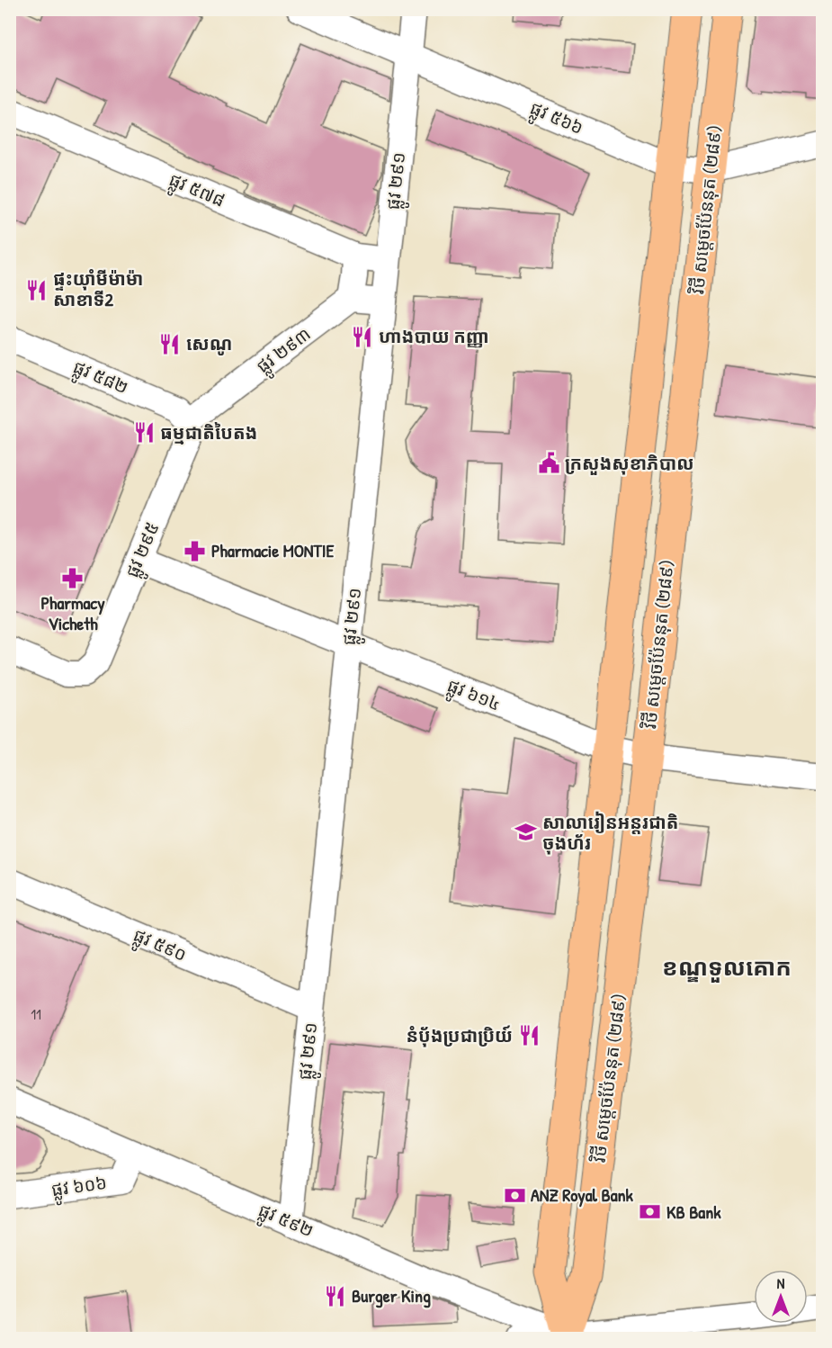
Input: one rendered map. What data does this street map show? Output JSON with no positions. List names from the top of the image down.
{
  "streets": {
    "main road": ["វិថី សម្តេចប៉ែននុត (២៨៩)"],
    "street": [
      "ផ្លូវ ៥៦៦",
      "ផ្លូវ ២៩១",
      "ផ្លូវ ៥៧៨",
      "ផ្លូវ ២៩៣",
      "ផ្លូវ ៥៨២",
      "ផ្លូវ ២៩៥",
      "ផ្លូវ ៦១៤",
      "ផ្លូវ ៥៩០",
      "ផ្លូវ ៦០៦",
      "ផ្លូវ ៥៩២"
    ]
  },
  "crossings": [
    ["ផ្លូវ ៥៦៦", "ផ្លូវ ២៩១"],
    ["ផ្លូវ ៥៦៦", "វិថី សម្តេចប៉ែននុត (២៨៩)"],
    ["ផ្លូវ ២៩១", "ផ្លូវ ៥៧៨"],
    ["ផ្លូវ ២៩១", "ផ្លូវ ៦១៤"],
    ["ផ្លូវ ២៩១", "ផ្លូវ ៥៩០"],
    ["ផ្លូវ ២៩១", "ផ្លូវ ៥៩២"],
    ["វិថី សម្តេចប៉ែននុត (២៨៩)", "ផ្លូវ ៦១៤"],
    ["វិថី សម្តេចប៉ែននុត (២៨៩)", "ផ្លូវ ៥៩២"],
    ["ផ្លូវ ២៩៣", "ផ្លូវ ៥៨២"],
    ["ផ្លូវ ២៩៣", "ផ្លូវ ២៩៥"],
    ["ផ្លូវ ៥៨២", "ផ្លូវ ២៩៥"],
    ["ផ្លូវ ២៩៥", "ផ្លូវ ៦១៤"],
    ["ផ្លូវ ៦០៦", "ផ្លូវ ៥៩២"]
  ],
  "districts": ["ខណ្ឌទួលគោក"],
  "places": {
    "restaurant": [
      "ផ្ទះយ៉ាំមីម៉ាម៉ា សាខាទី2",
      "ហាងបាយ កញ្ញា",
      "សេណូ",
      "ធម្មជាតិបៃតង",
      "នំបុ័ងប្រជាប្រិយ៍",
      "Burger King"
    ],
    "public building": ["ក្រសួងសុខាភិបាល"],
    "pharmacy": ["Pharmacie MONTIE", "Pharmacy Vicheth"],
    "school or university": ["សាលារៀនអន្តរជាតិ ចុងហ័រ"],
    "bank": ["ANZ Royal Bank", "KB Bank"]
  },
  "house_numbers": ["11"],
  "north": "top"
}
